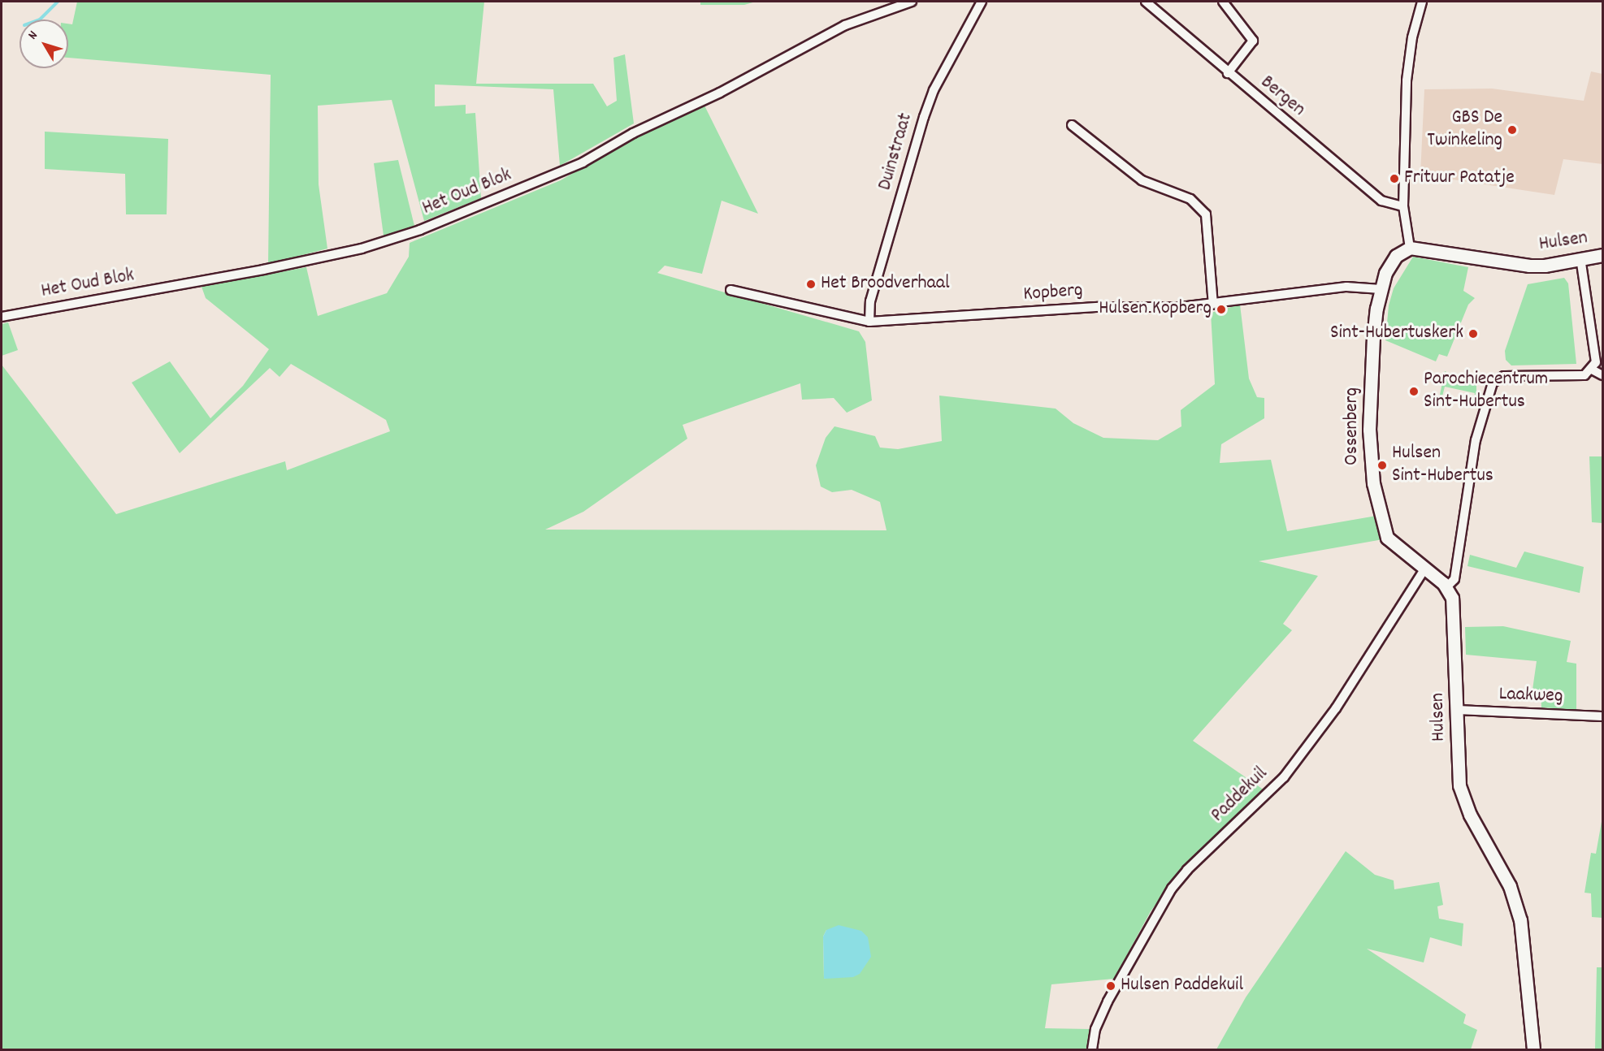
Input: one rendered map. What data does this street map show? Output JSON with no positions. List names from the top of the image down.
{
  "streets": {
    "street": [
      "Bergen",
      "Duinstraat",
      "Het Oud Blok",
      "Hulsen",
      "Kopberg",
      "Ossenberg",
      "Laakweg",
      "Paddekuil"
    ]
  },
  "crossings": [
    ["Duinstraat", "Kopberg"],
    ["Hulsen", "Ossenberg"],
    ["Hulsen", "Laakweg"],
    ["Kopberg", "Ossenberg"],
    ["Ossenberg", "Paddekuil"]
  ],
  "places": [
    "GBS De Twinkeling",
    "Frituur Patatje",
    "Het Broodverhaal",
    "Hulsen Kopberg",
    "Sint-Hubertuskerk",
    "Parochiecentrum Sint-Hubertus",
    "Hulsen Sint-Hubertus",
    "Hulsen Paddekuil"
  ],
  "north": "top left"
}
